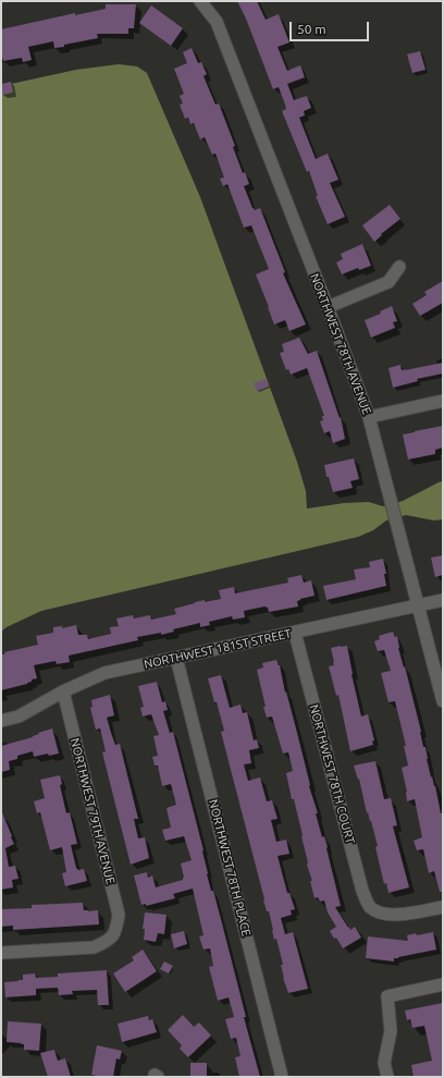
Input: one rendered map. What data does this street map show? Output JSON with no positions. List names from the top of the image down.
{
  "streets": {
    "street": [
      "NORTHWEST 78TH AVENUE",
      "NORTHWEST 181ST STREET",
      "NORTHWEST 78TH COURT",
      "NORTHWEST 79TH AVENUE",
      "NORTHWEST 78TH PLACE"
    ]
  },
  "crossings": [
    ["NORTHWEST 78TH AVENUE", "NORTHWEST 181ST STREET"],
    ["NORTHWEST 181ST STREET", "NORTHWEST 78TH COURT"],
    ["NORTHWEST 181ST STREET", "NORTHWEST 79TH AVENUE"],
    ["NORTHWEST 181ST STREET", "NORTHWEST 78TH PLACE"]
  ],
  "scale_bar": "50 m"
}
